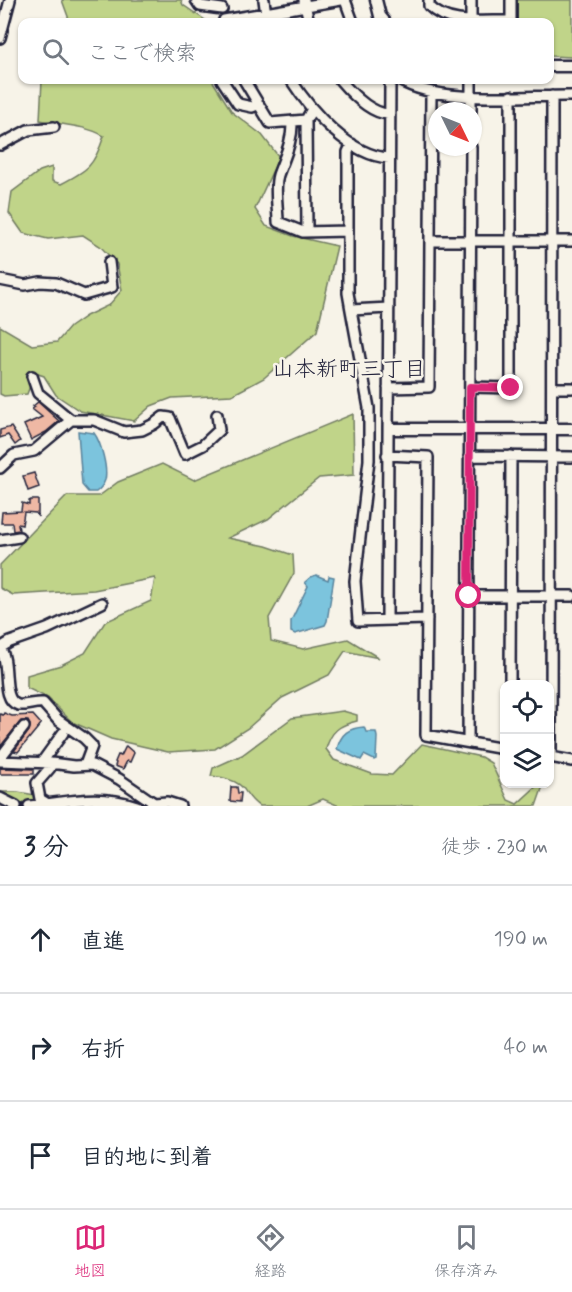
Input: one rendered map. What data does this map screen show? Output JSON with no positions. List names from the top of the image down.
{
  "districts": ["山本新町三丁目"],
  "north": "bottom right",
  "page": {
    "search": "ここで検索",
    "heading": ["3 分", "徒歩 · 230 m"],
    "list": [
      ["直進", "190 m"],
      ["右折", "40 m"],
      "目的地に到着"
    ],
    "nav": ["地図", "経路", "保存済み"]
  }
}
